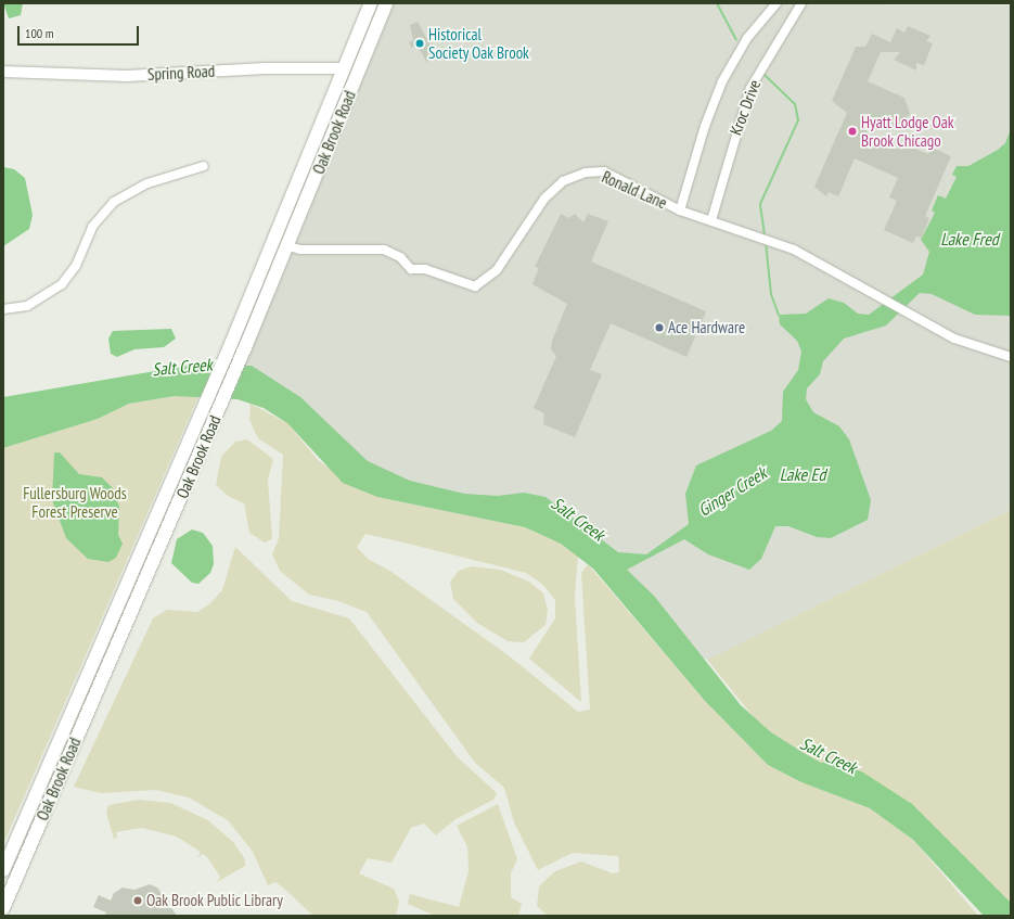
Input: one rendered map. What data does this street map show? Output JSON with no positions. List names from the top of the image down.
{
  "streets": {
    "main road": ["Oak Brook Road"],
    "street": ["Spring Road", "Kroc Drive", "Ronald Lane"]
  },
  "crossings": [
    ["Spring Road", "Oak Brook Road"],
    ["Kroc Drive", "Ronald Lane"],
    ["Oak Brook Road", "Ronald Lane"]
  ],
  "water": [
    "Lake Fred",
    "Salt Creek",
    "Lake Ed",
    "Ginger Creek"
  ],
  "parks": ["Fullersburg Woods Forest Preserve"],
  "places": [
    "Historical Society Oak Brook",
    "Hyatt Lodge Oak Brook Chicago",
    "Ace Hardware",
    "Oak Brook Public Library"
  ],
  "scale_bar": "100 m"
}
